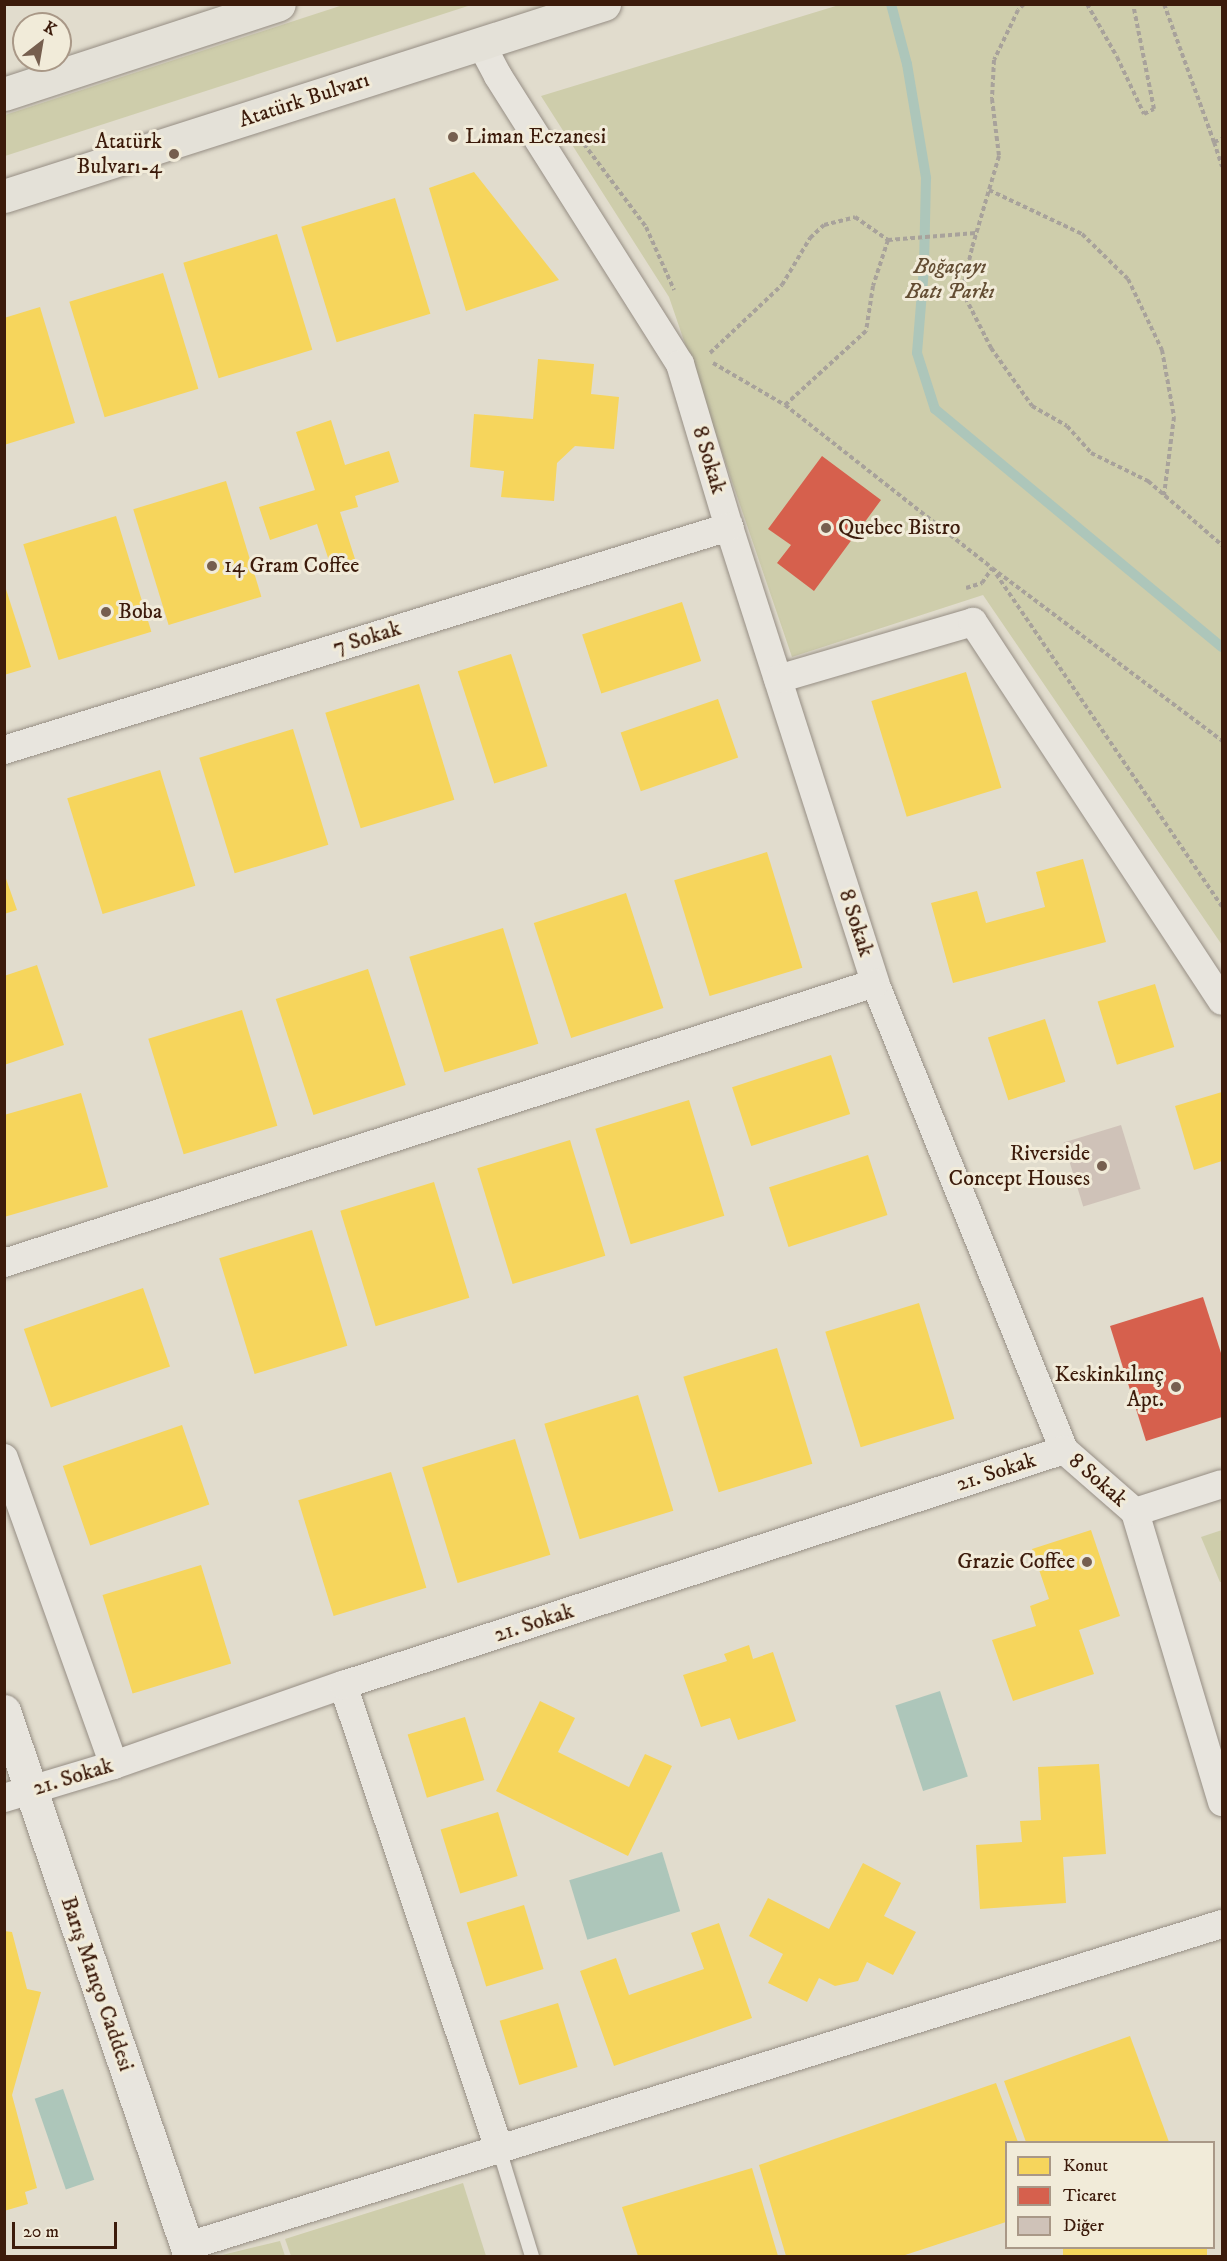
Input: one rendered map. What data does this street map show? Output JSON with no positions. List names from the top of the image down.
{
  "streets": {
    "main road": ["Atatürk Bulvarı"],
    "street": [
      "8 Sokak",
      "7 Sokak",
      "21. Sokak",
      "Barış Manço Caddesi"
    ]
  },
  "crossings": [
    ["Atatürk Bulvarı", "8 Sokak"],
    ["8 Sokak", "7 Sokak"],
    ["8 Sokak", "21. Sokak"],
    ["21. Sokak", "Barış Manço Caddesi"]
  ],
  "parks": ["Boğaçayı Batı Parkı"],
  "places": [
    "Liman Eczanesi",
    "Atatürk Bulvarı-4",
    "Quebec Bistro",
    "14 Gram Coffee",
    "Boba",
    "Riverside Concept Houses",
    "Keskinkılınç Apt.",
    "Grazie Coffee"
  ],
  "legend": ["Konut", "Ticaret", "Diğer"],
  "scale_bar": "20 m",
  "north": "top right"
}
